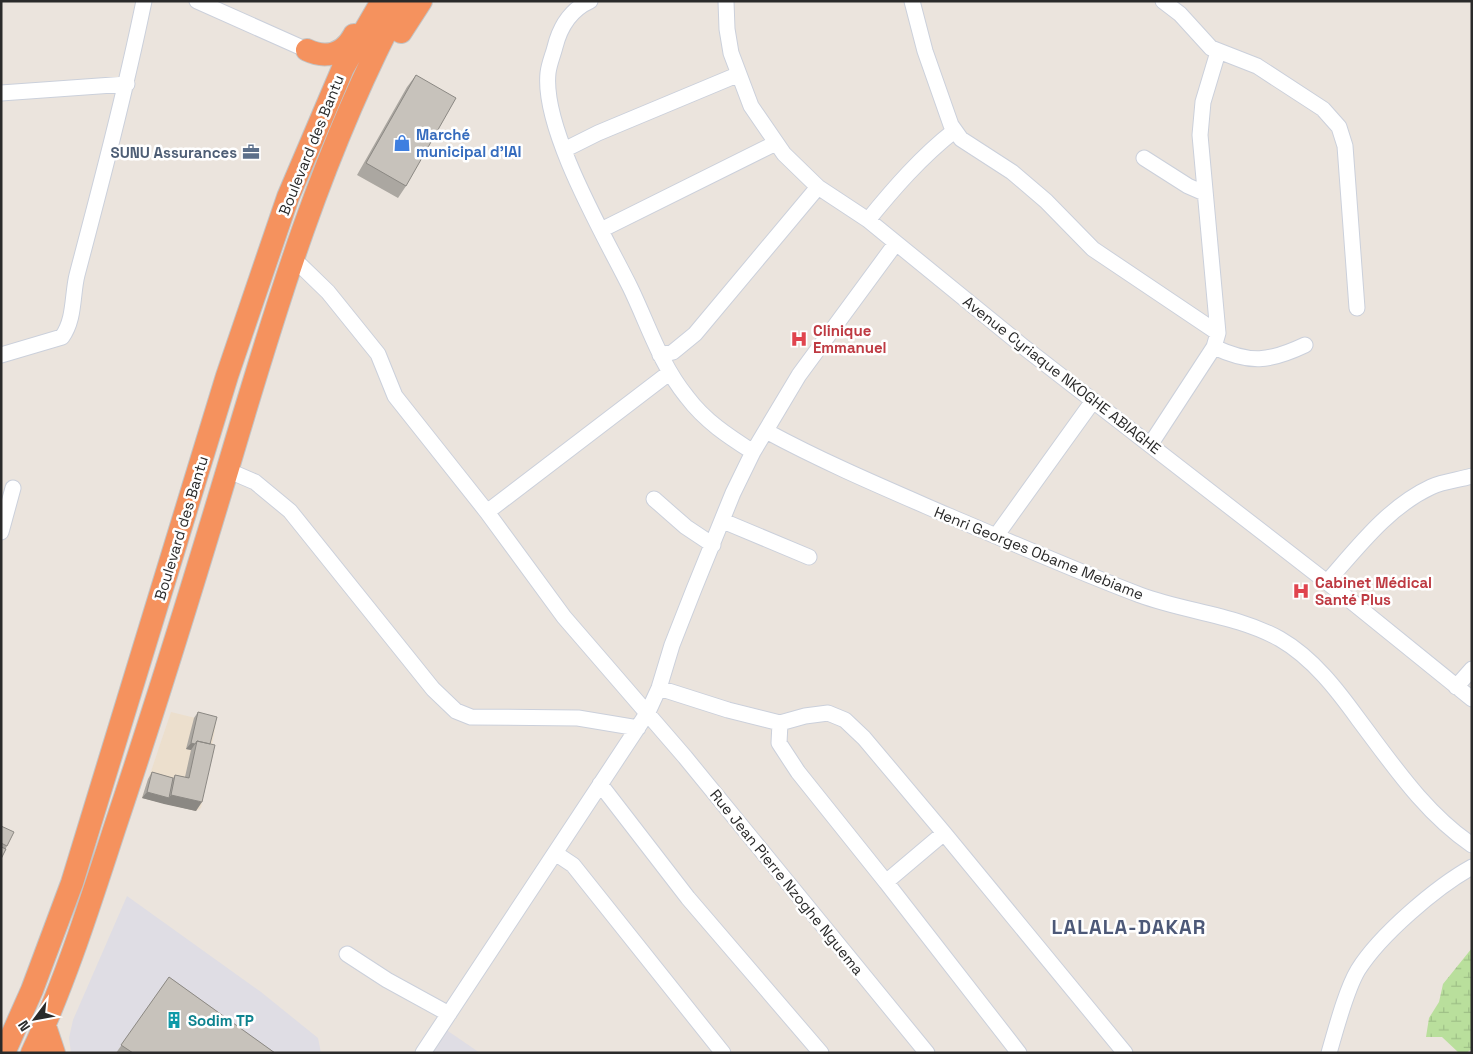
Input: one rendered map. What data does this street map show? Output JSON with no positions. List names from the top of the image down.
{
  "streets": {
    "highway": ["Boulevard des Bantu"],
    "street": ["Avenue Cyriaque NKOGHE ABIAGHE", "Henri Georges Obame Mebiame", "Rue Jean Pierre Nzoghe Nguema"]
  },
  "crossings": [
    ["Boulevard des Bantu", "Rue Jean Pierre Nzoghe Nguema"]
  ],
  "districts": ["LALALA-DAKAR"],
  "places": {
    "shop": ["Marché municipal d'IAI"],
    "office": ["SUNU Assurances"],
    "hospital": ["Clinique Emmanuel", "Cabinet Médical Santé Plus"],
    "building": ["Sodim TP"]
  },
  "north": "bottom left"
}
